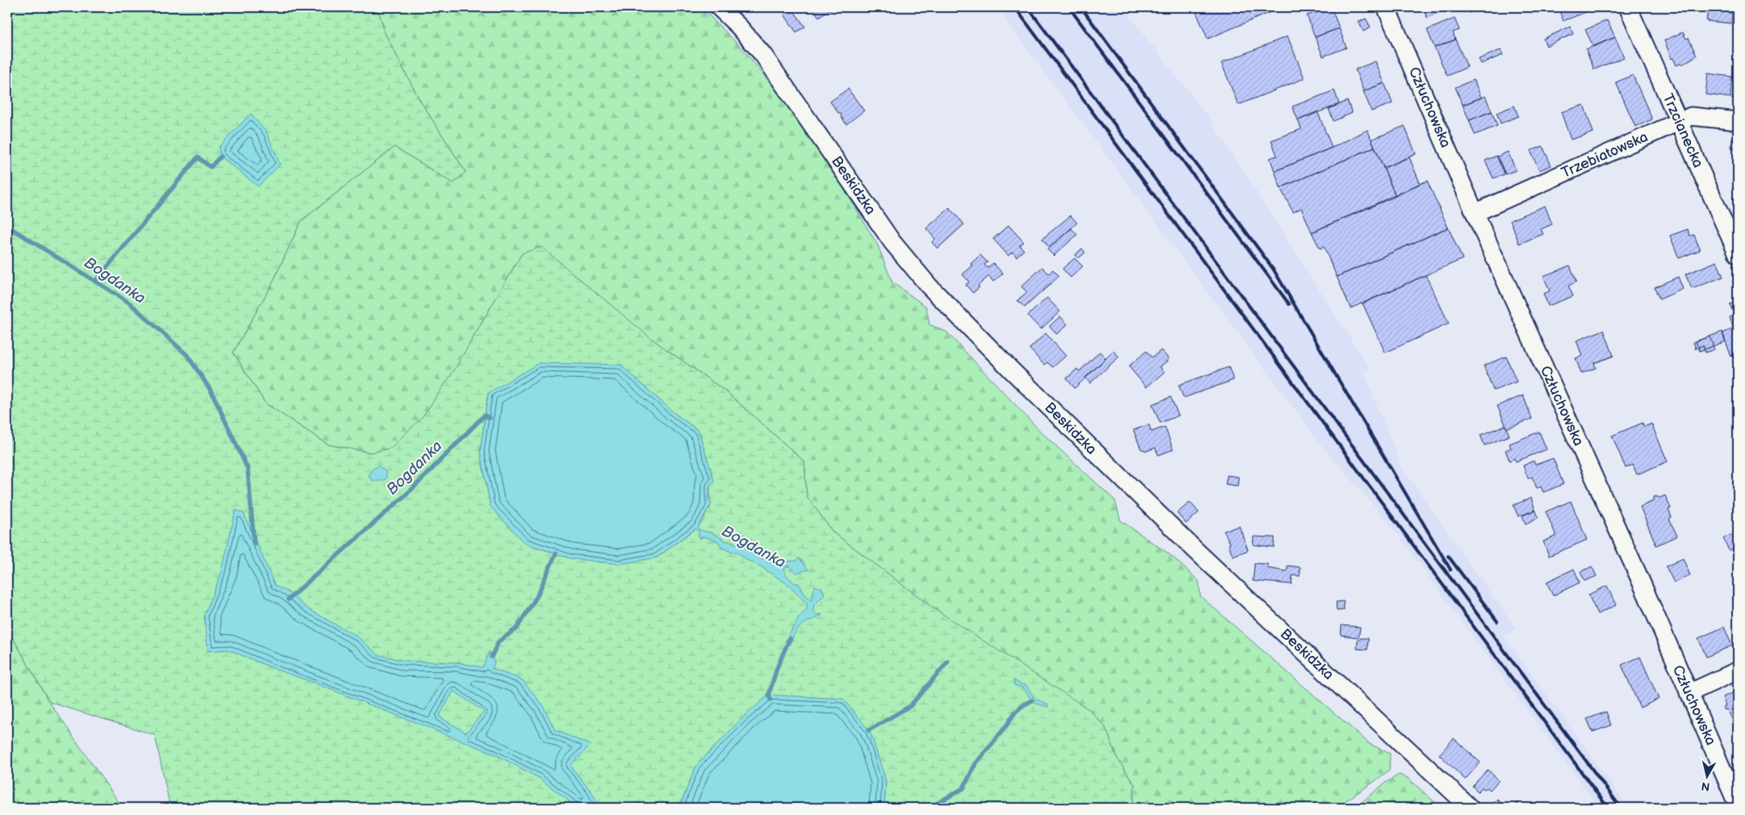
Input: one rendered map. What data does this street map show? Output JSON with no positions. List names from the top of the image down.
{
  "streets": {
    "street": [
      "Człuchowska",
      "Trzcianecka",
      "Trzebiatowska",
      "Beskidzka"
    ]
  },
  "crossings": [
    ["Człuchowska", "Trzebiatowska"],
    ["Trzcianecka", "Trzebiatowska"]
  ],
  "water": ["Bogdanka"],
  "north": "bottom"
}
